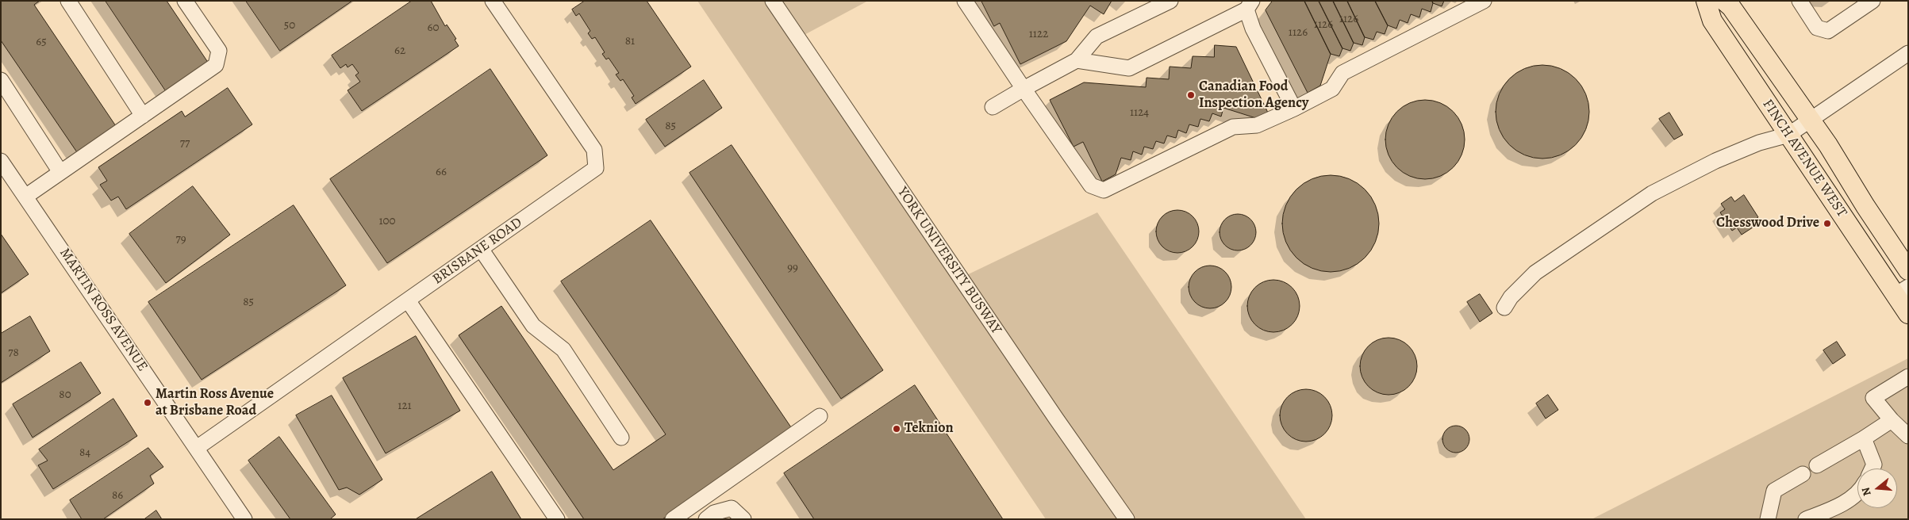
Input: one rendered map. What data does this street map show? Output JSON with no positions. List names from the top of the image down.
{
  "streets": {
    "main road": ["FINCH AVENUE WEST"],
    "street": ["BRISBANE ROAD", "YORK UNIVERSITY BUSWAY", "MARTIN ROSS AVENUE"]
  },
  "crossings": [
    ["BRISBANE ROAD", "MARTIN ROSS AVENUE"]
  ],
  "places": [
    "Canadian Food Inspection Agency",
    "Chesswood Drive",
    "Martin Ross Avenue at Brisbane Road",
    "Teknion"
  ],
  "house_numbers": [
    "1126",
    "1126",
    "50",
    "60",
    "1126",
    "1122",
    "81",
    "65",
    "62",
    "1124",
    "85",
    "77",
    "66",
    "100",
    "79",
    "99",
    "85",
    "78",
    "80",
    "121",
    "84",
    "86"
  ],
  "north": "left"
}
